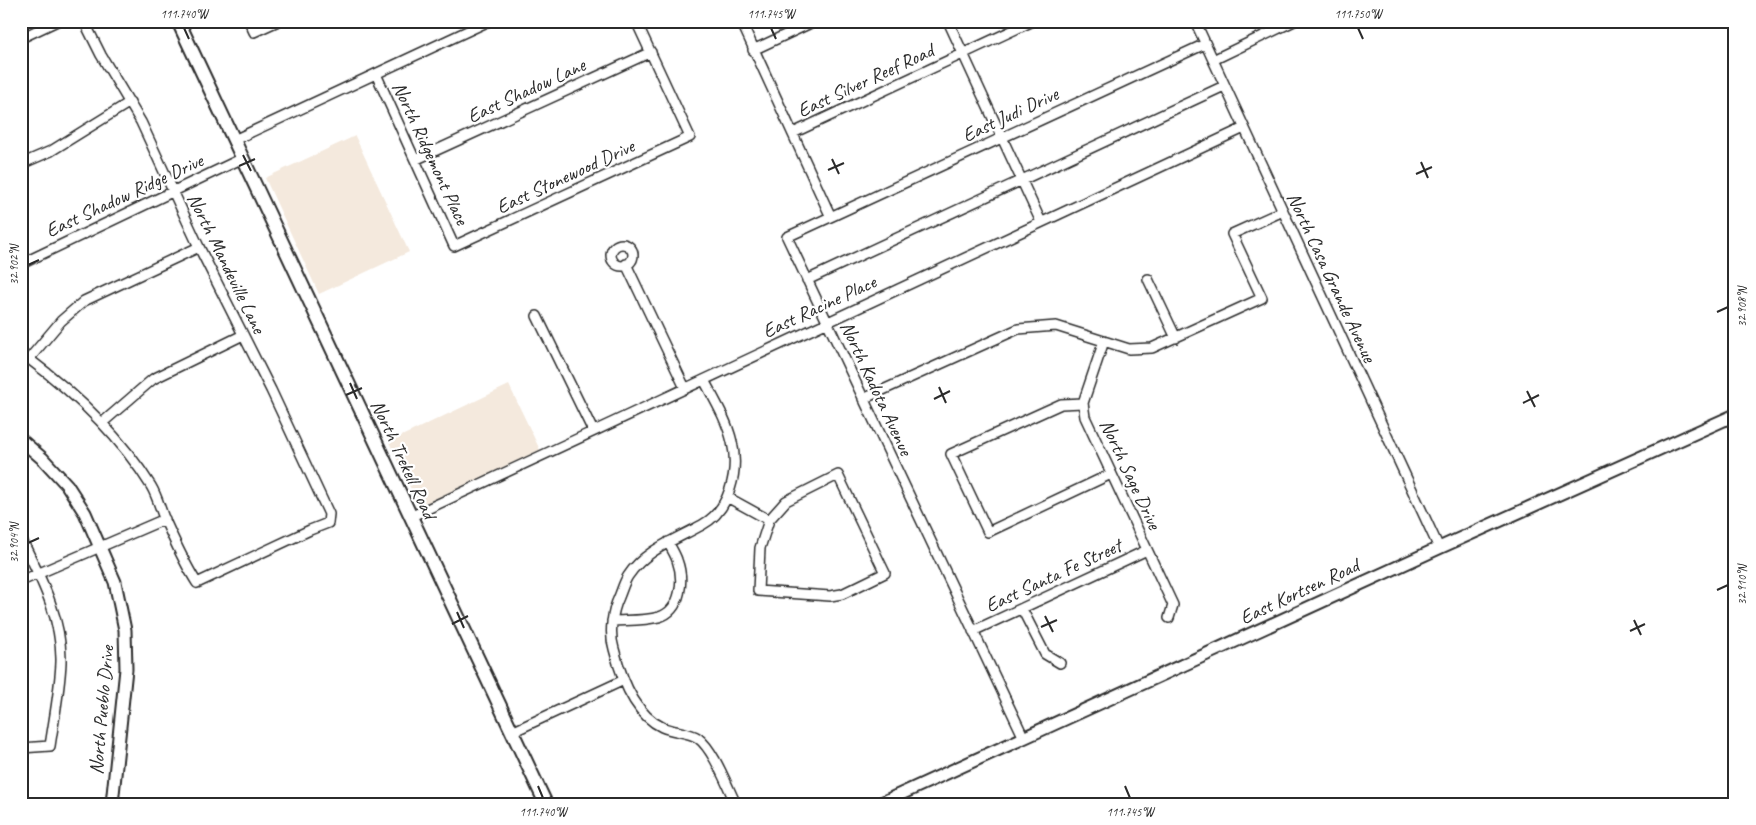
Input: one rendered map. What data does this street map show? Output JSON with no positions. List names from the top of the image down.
{
  "streets": {
    "main road": ["North Trekell Road"],
    "street": [
      "East Silver Reef Road",
      "East Shadow Lane",
      "East Judi Drive",
      "North Ridgemont Place",
      "East Stonewood Drive",
      "East Shadow Ridge Drive",
      "North Mandeville Lane",
      "North Casa Grande Avenue",
      "East Racine Place",
      "North Kadota Avenue",
      "North Sage Drive",
      "East Santa Fe Street",
      "East Kortsen Road",
      "North Pueblo Drive"
    ]
  },
  "crossings": [
    ["East Shadow Lane", "North Ridgemont Place"],
    ["East Shadow Lane", "East Stonewood Drive"],
    ["East Judi Drive", "North Casa Grande Avenue"],
    ["East Judi Drive", "North Kadota Avenue"],
    ["North Ridgemont Place", "East Stonewood Drive"],
    ["East Shadow Ridge Drive", "North Mandeville Lane"],
    ["East Shadow Ridge Drive", "North Trekell Road"],
    ["North Casa Grande Avenue", "East Racine Place"],
    ["North Casa Grande Avenue", "East Kortsen Road"],
    ["East Racine Place", "North Kadota Avenue"],
    ["East Racine Place", "North Trekell Road"],
    ["North Kadota Avenue", "East Santa Fe Street"],
    ["North Kadota Avenue", "East Kortsen Road"],
    ["North Sage Drive", "East Santa Fe Street"]
  ],
  "coordinates": [
    "111.740°W",
    "111.745°W",
    "111.750°W",
    "32.902°N",
    "32.908°N",
    "32.904°N",
    "32.910°N"
  ]
}
